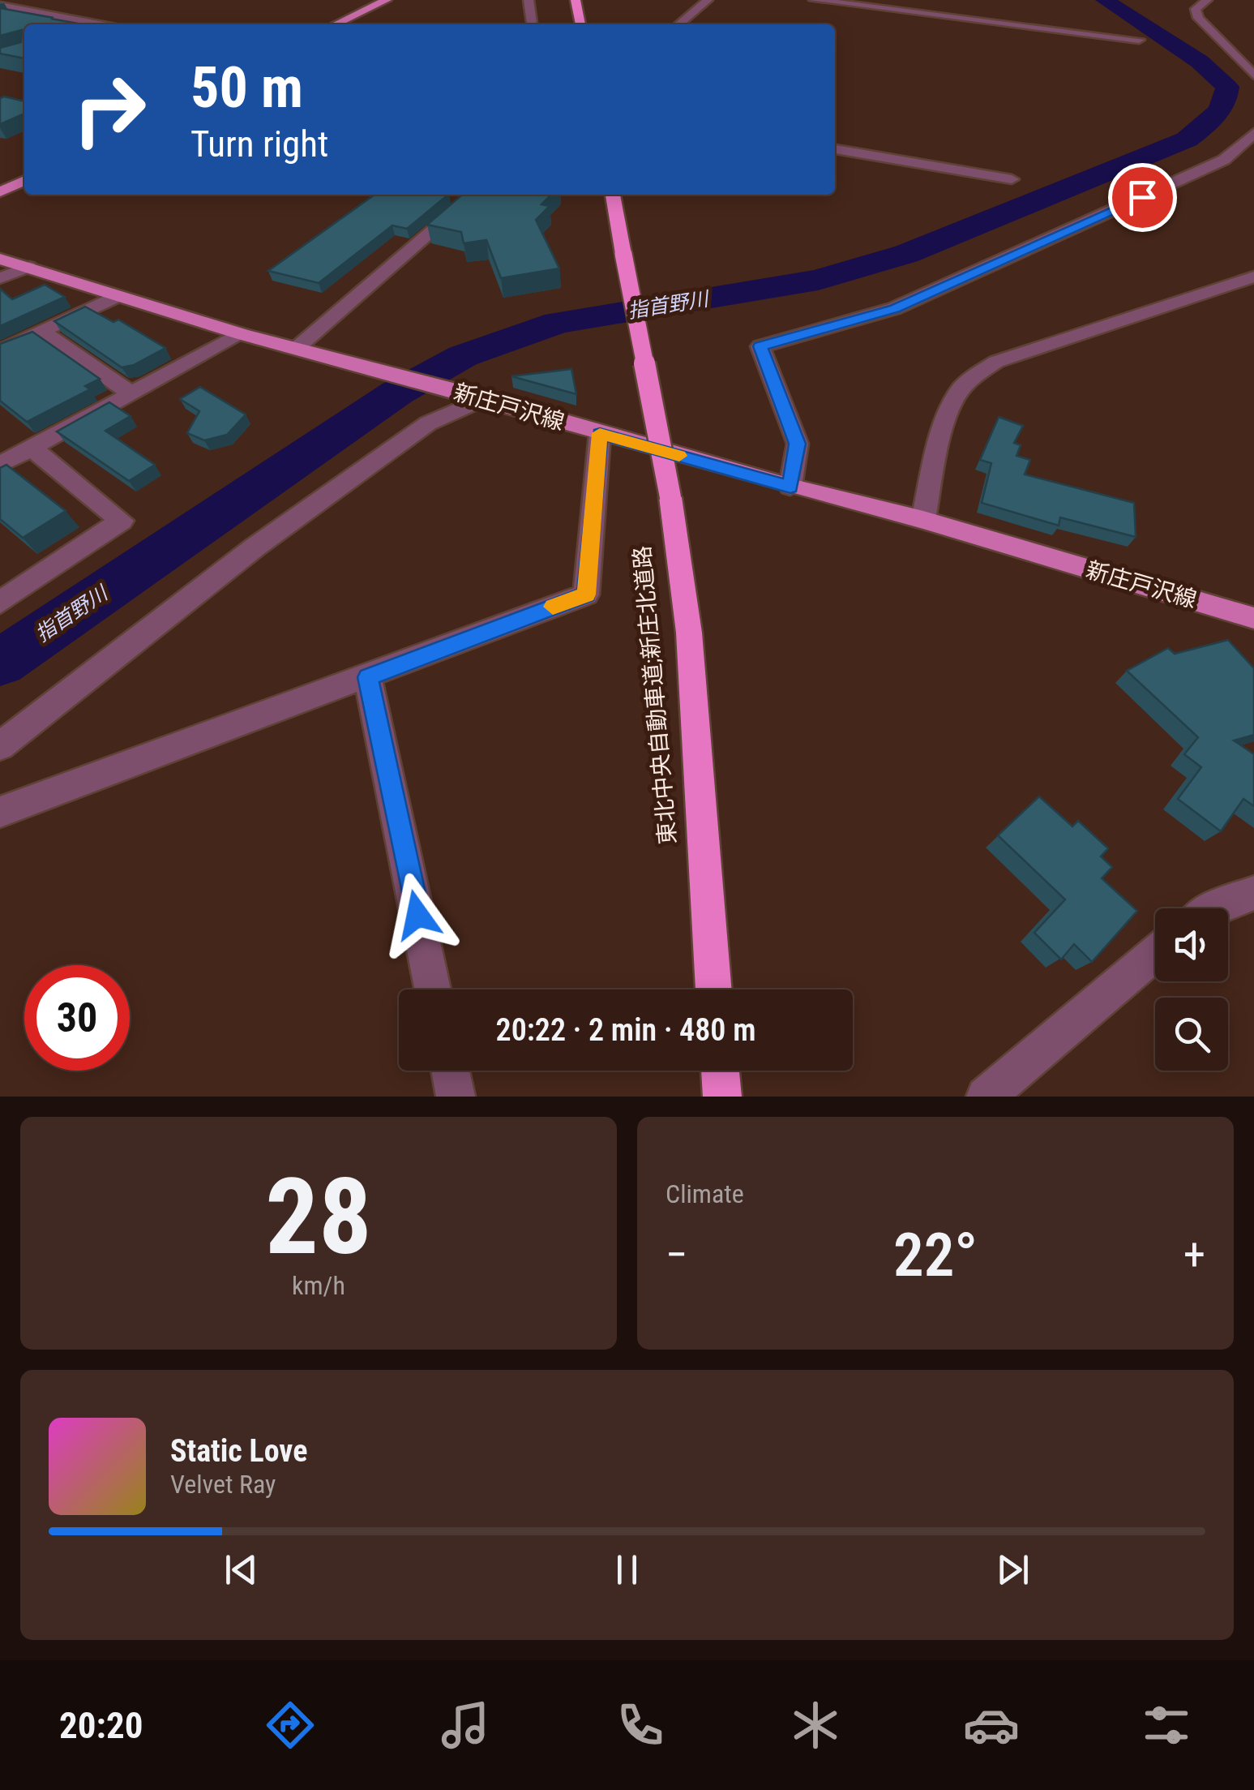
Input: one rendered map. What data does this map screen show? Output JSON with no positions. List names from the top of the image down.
{
  "streets": {
    "highway": ["東北中央自動車道;新庄北道路"],
    "main road": ["新庄戸沢線"]
  },
  "water": ["指首野川"],
  "page": {
    "turn": ["50 m", "Turn right"],
    "limit": "30",
    "trip": "20:22 · 2 min · 480 m",
    "tile": [
      ["28", "km/h"],
      "Climate"
    ],
    "heat": ["−", "22°", "+"],
    "song": ["Static Love", "Velvet Ray"],
    "tabs": "20:20"
  }
}
